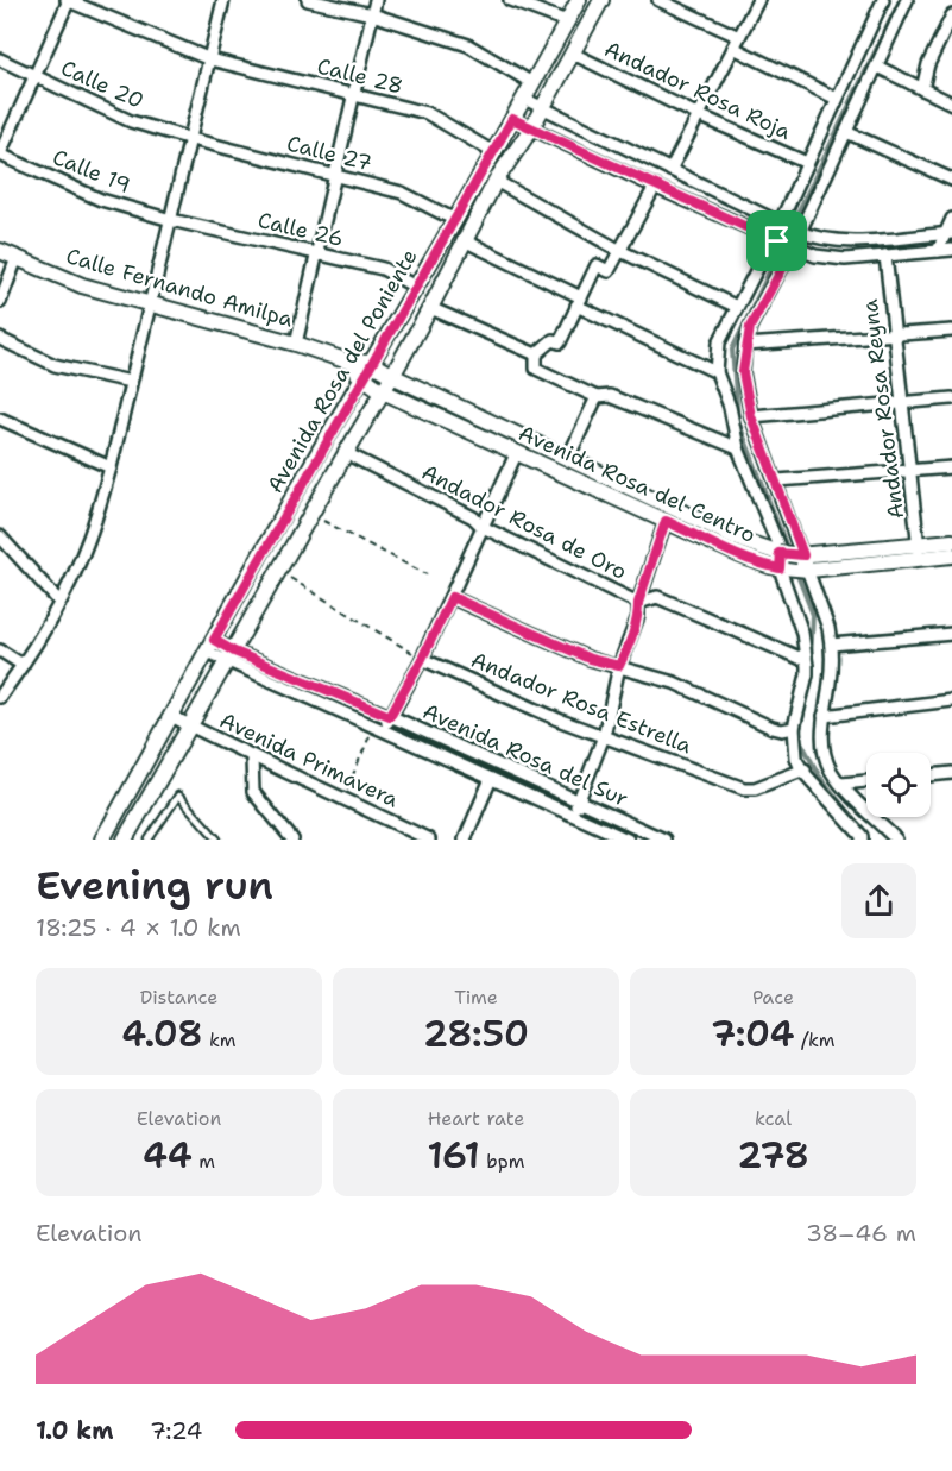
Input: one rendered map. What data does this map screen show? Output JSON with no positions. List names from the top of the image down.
{
  "streets": {
    "street": [
      "Calle 28",
      "Calle 20",
      "Andador Rosa Roja",
      "Calle 27",
      "Calle 19",
      "Calle 26",
      "Calle Fernando Amilpa",
      "Avenida Rosa del Poniente",
      "Andador Rosa Reyna",
      "Avenida Rosa del Centro",
      "Andador Rosa de Oro",
      "Andador Rosa Estrella",
      "Avenida Rosa del Sur",
      "Avenida Primavera"
    ]
  },
  "crossings": [
    ["Calle 28", "Avenida Rosa del Poniente"],
    ["Calle 20", "Calle 27"],
    ["Andador Rosa Roja", "Avenida Rosa del Poniente"],
    ["Calle 27", "Avenida Rosa del Poniente"],
    ["Calle 19", "Calle 26"],
    ["Calle 26", "Avenida Rosa del Poniente"],
    ["Calle Fernando Amilpa", "Avenida Rosa del Poniente"],
    ["Calle Fernando Amilpa", "Avenida Rosa del Centro"],
    ["Avenida Rosa del Poniente", "Avenida Rosa del Centro"],
    ["Avenida Rosa del Poniente", "Andador Rosa de Oro"],
    ["Avenida Rosa del Poniente", "Avenida Rosa del Sur"],
    ["Avenida Rosa del Poniente", "Avenida Primavera"],
    ["Andador Rosa Reyna", "Avenida Rosa del Centro"]
  ],
  "page": {
    "heading": ["Evening run", "18:25 · 4 × 1.0 km"],
    "stats": [
      ["Distance", "4.08 km"],
      ["Time", "28:50"],
      ["Pace", "7:04 /km"],
      ["Elevation", "44 m"],
      ["Heart rate", "161 bpm"],
      ["kcal", "278"]
    ],
    "chart": ["Elevation", "38–46 m"],
    "list": [
      {
        "name": "1.0 km",
        "note": "7:24"
      }
    ]
  }
}
